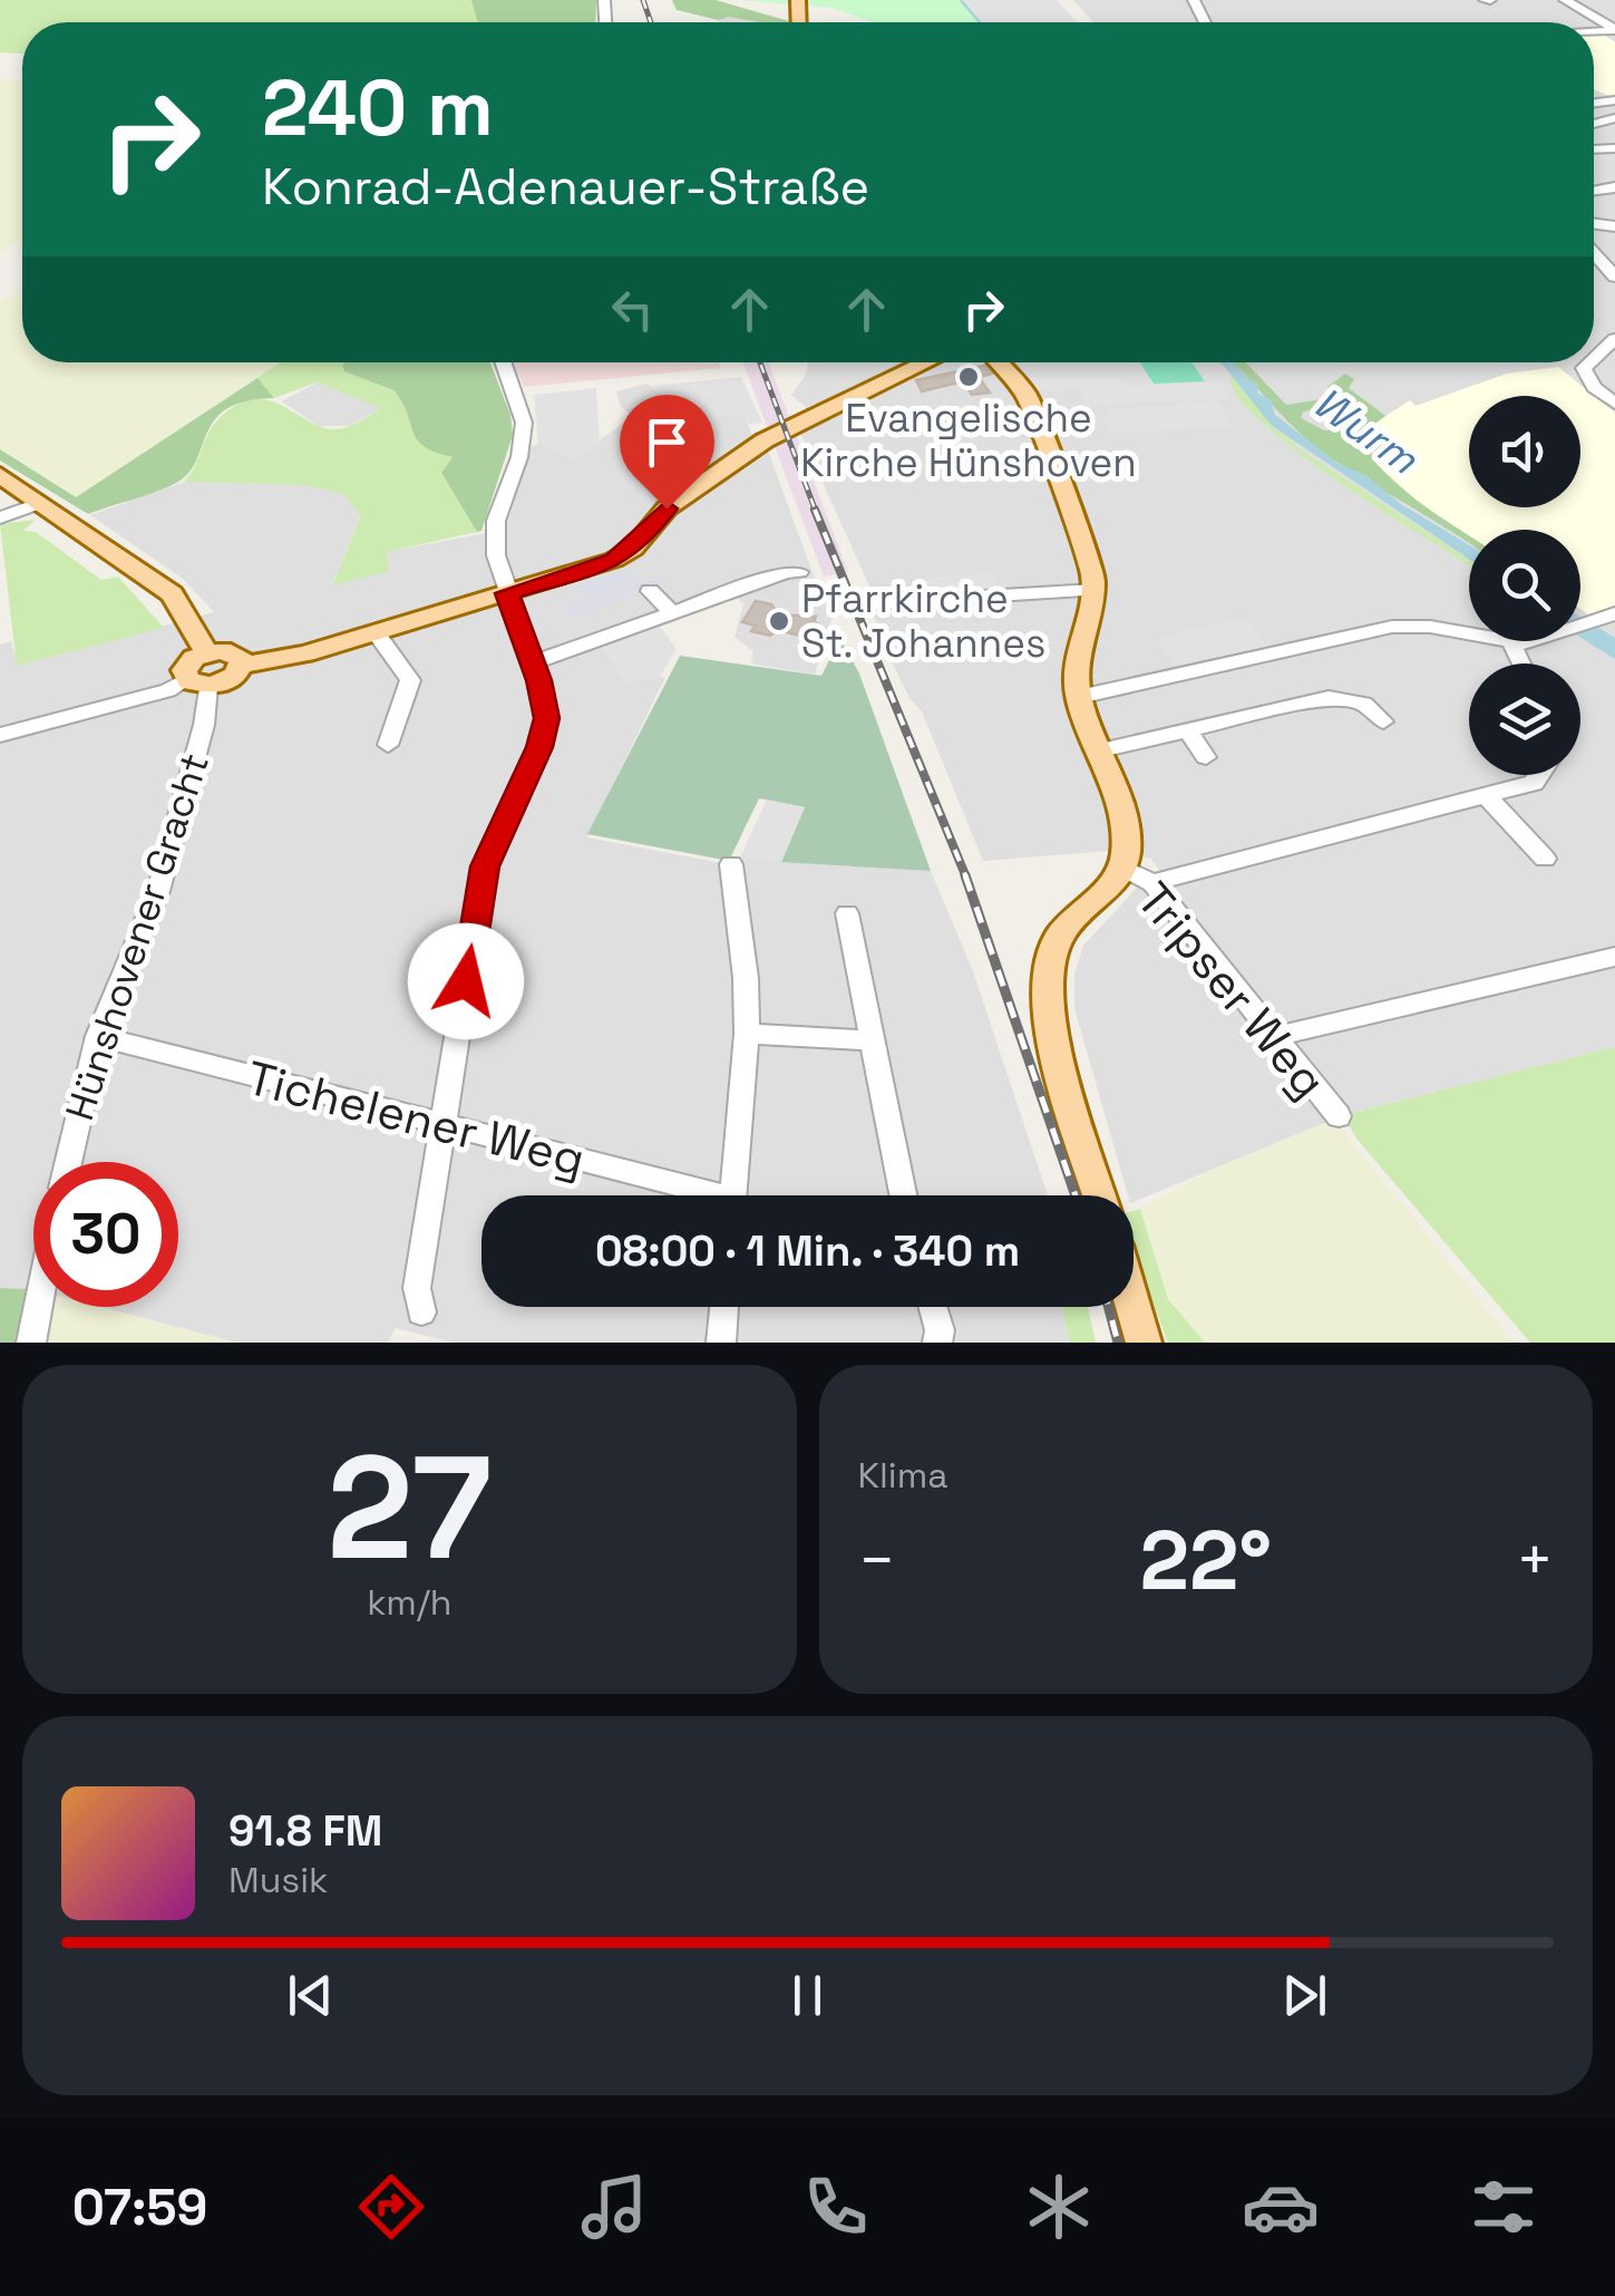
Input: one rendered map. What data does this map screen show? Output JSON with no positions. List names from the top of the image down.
{
  "streets": {
    "street": ["Hünshovener Gracht", "Tripser Weg", "Tichelener Weg"]
  },
  "crossings": [
    ["Hünshovener Gracht", "Tichelener Weg"]
  ],
  "water": ["Wurm"],
  "places": ["Evangelische Kirche Hünshoven", "Pfarrkirche St. Johannes"],
  "page": {
    "turn": ["240 m", "Konrad-Adenauer-Straße"],
    "limit": "30",
    "trip": "08:00 · 1 Min. · 340 m",
    "tile": [
      ["27", "km/h"],
      "Klima"
    ],
    "heat": ["−", "22°", "+"],
    "song": ["91.8 FM", "Musik"],
    "tabs": "07:59"
  }
}
